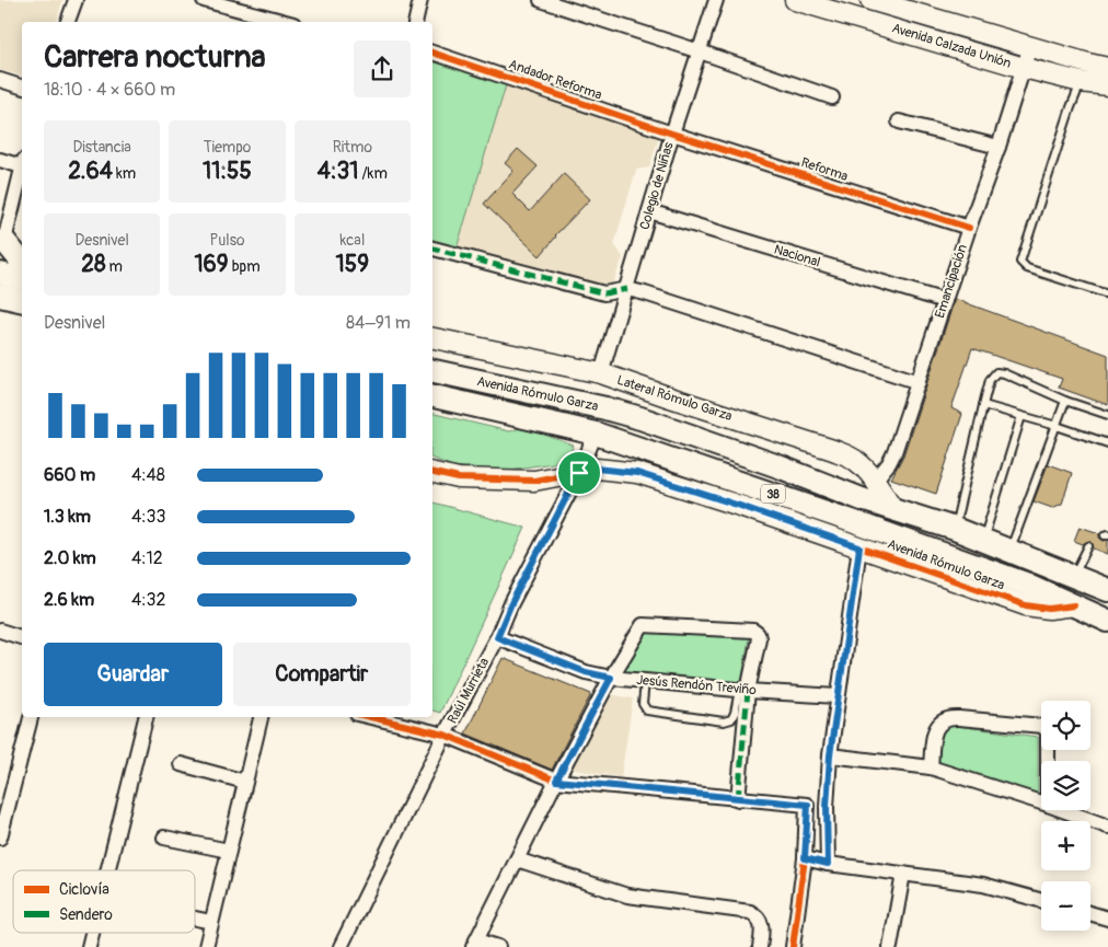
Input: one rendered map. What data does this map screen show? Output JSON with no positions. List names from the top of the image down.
{
  "streets": {
    "main road": ["Avenida Rómulo Garza", "38"],
    "street": [
      "Avenida Calzada Unión",
      "Andador Reforma",
      "Reforma",
      "Colegio de Niñas",
      "Nacional",
      "Emancipación",
      "Lateral Rómulo Garza",
      "Jesús Rendón Treviño",
      "Raúl Murrieta"
    ]
  },
  "crossings": [
    ["Avenida Calzada Unión", "Emancipación"],
    ["Andador Reforma", "Reforma"],
    ["Andador Reforma", "Colegio de Niñas"],
    ["Reforma", "Colegio de Niñas"],
    ["Reforma", "Emancipación"],
    ["Colegio de Niñas", "Nacional"],
    ["Colegio de Niñas", "Lateral Rómulo Garza"],
    ["Nacional", "Emancipación"],
    ["Emancipación", "Lateral Rómulo Garza"],
    ["Avenida Rómulo Garza", "Lateral Rómulo Garza"],
    ["Avenida Rómulo Garza", "Raúl Murrieta"],
    ["Jesús Rendón Treviño", "Raúl Murrieta"]
  ],
  "legend": ["Ciclovía", "Sendero"],
  "page": {
    "heading": ["Carrera nocturna", "18:10 · 4 × 660 m"],
    "stats": [
      ["Distancia", "2.64 km"],
      ["Tiempo", "11:55"],
      ["Ritmo", "4:31 /km"],
      ["Desnivel", "28 m"],
      ["Pulso", "169 bpm"],
      ["kcal", "159"]
    ],
    "chart": ["Desnivel", "84–91 m"],
    "list": [
      {
        "name": "660 m",
        "note": "4:48"
      },
      {
        "name": "1.3 km",
        "note": "4:33"
      },
      {
        "name": "2.0 km",
        "note": "4:12"
      },
      {
        "name": "2.6 km",
        "note": "4:32"
      }
    ],
    "buttons": ["Guardar", "Compartir"],
    "map_buttons": ["+", "−"]
  }
}
